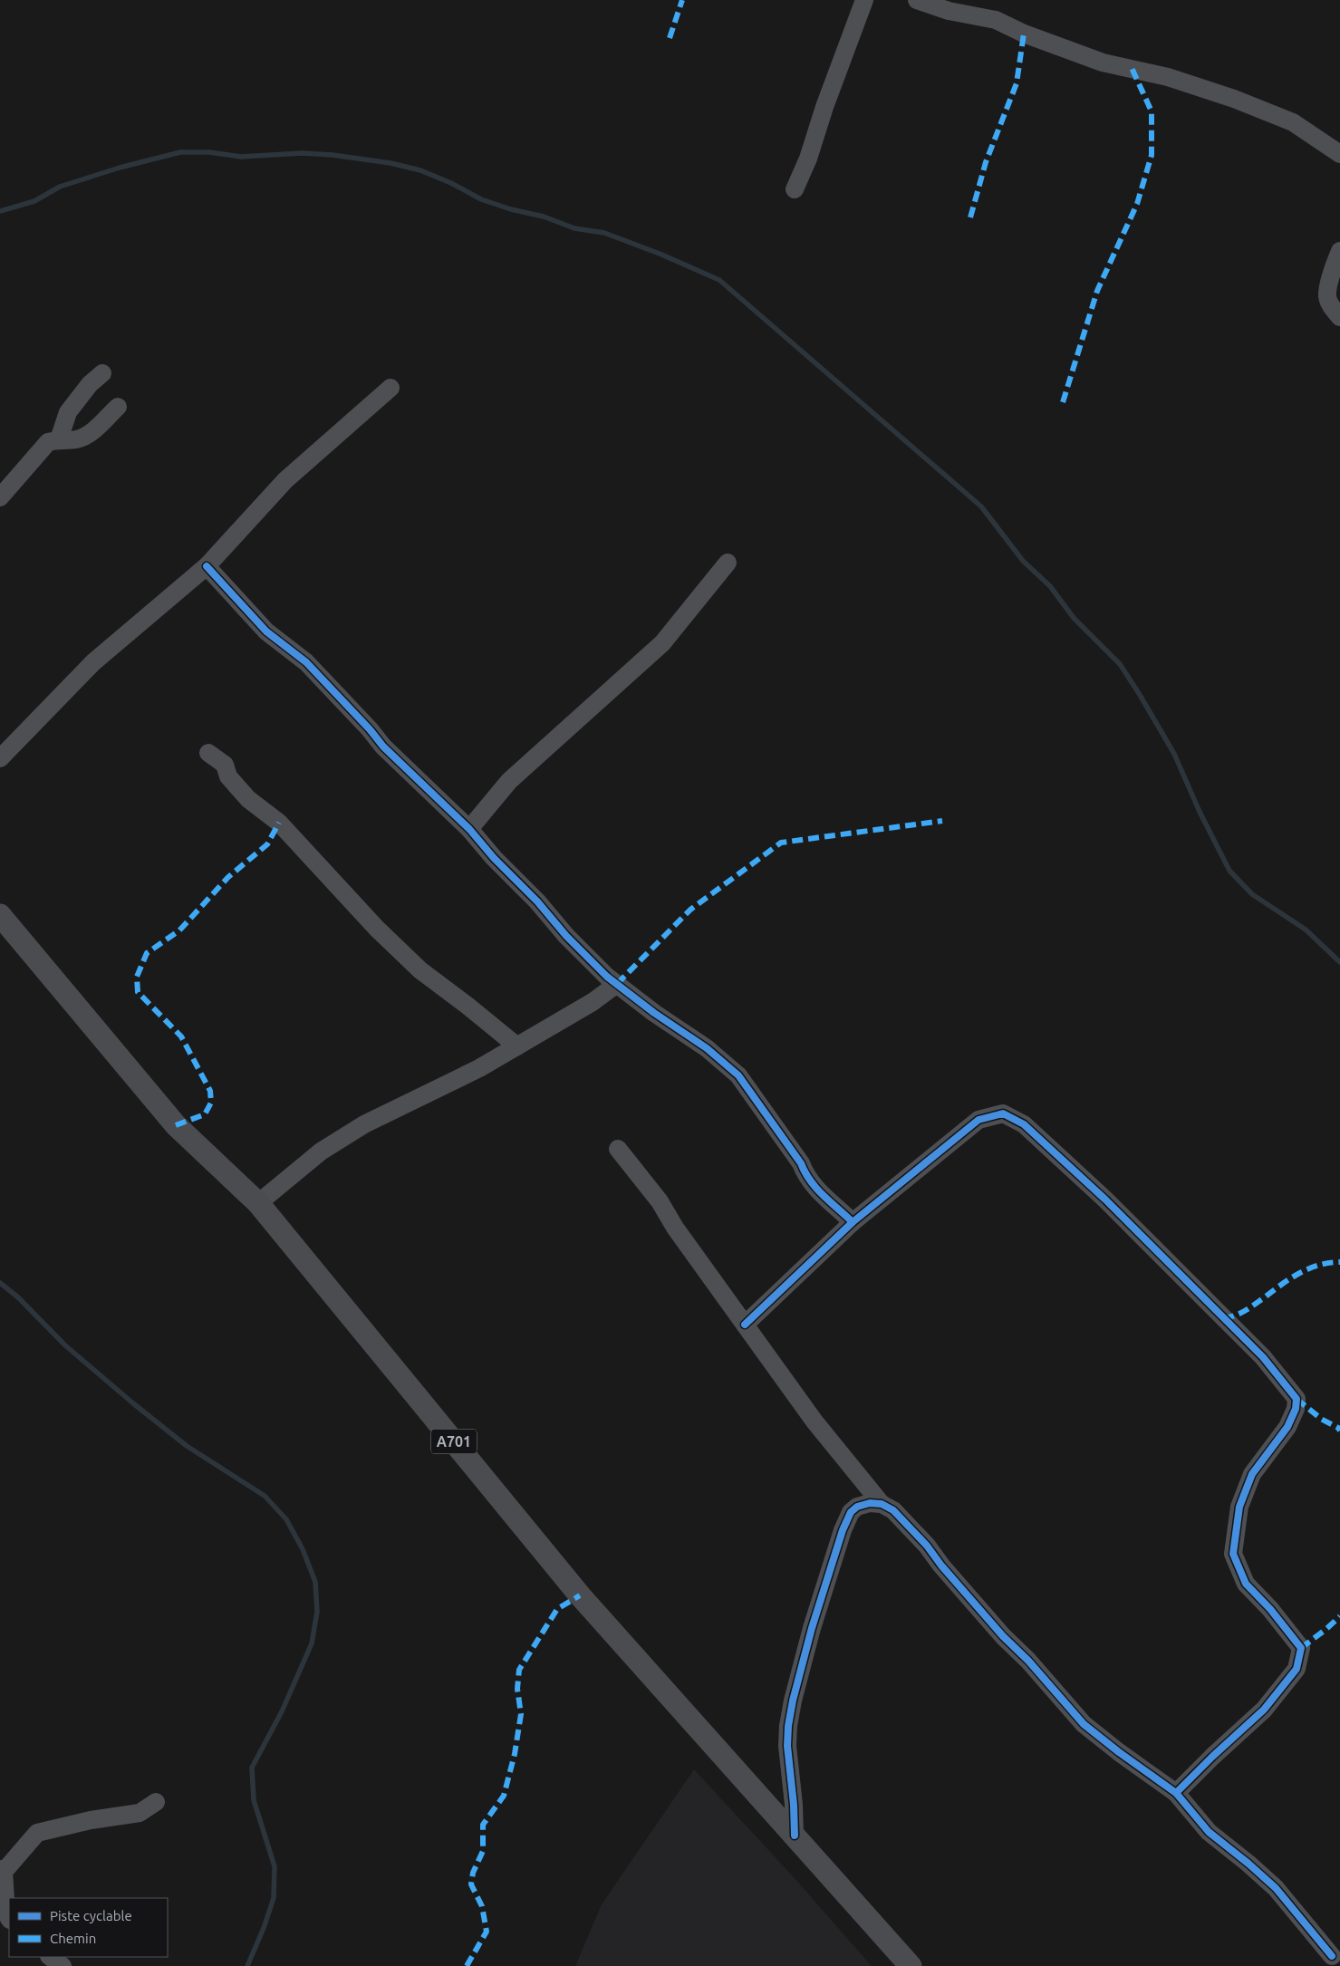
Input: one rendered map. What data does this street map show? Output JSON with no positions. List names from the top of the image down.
{
  "streets": {
    "main road": ["A701"]
  },
  "legend": ["Piste cyclable", "Chemin"]
}
